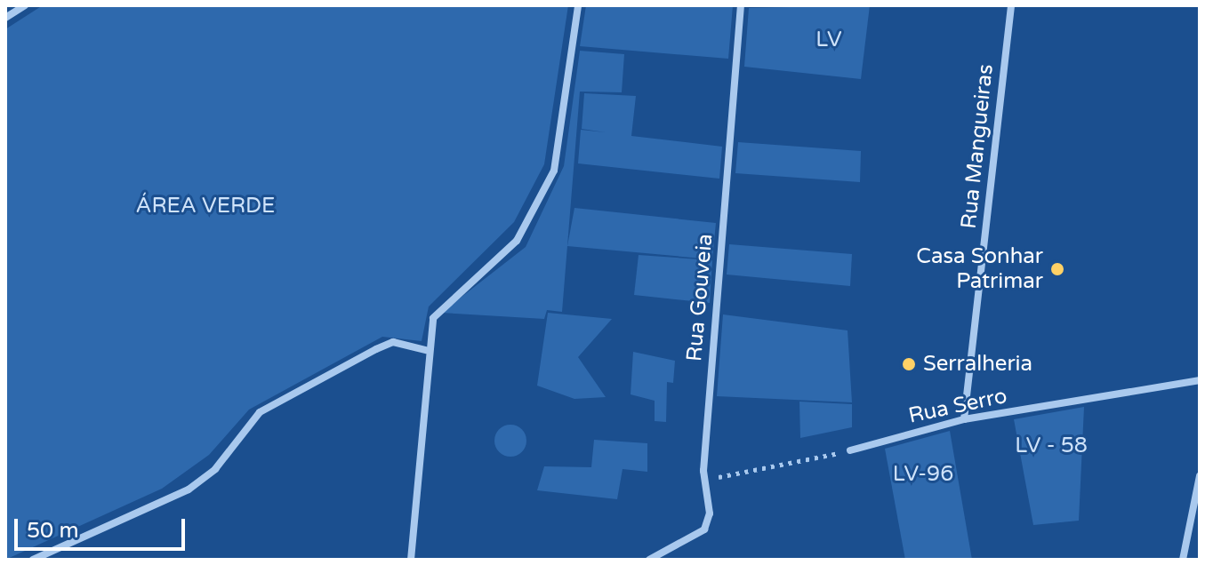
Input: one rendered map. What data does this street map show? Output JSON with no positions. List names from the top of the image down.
{
  "streets": {
    "street": ["Rua Mangueiras", "Rua Gouveia", "Rua Serro"]
  },
  "crossings": [
    ["Rua Mangueiras", "Rua Serro"]
  ],
  "parks": [
    "LV",
    "ÁREA VERDE",
    "LV - 58",
    "LV-96"
  ],
  "places": ["Casa Sonhar Patrimar", "Serralheria"],
  "scale_bar": "50 m"
}
